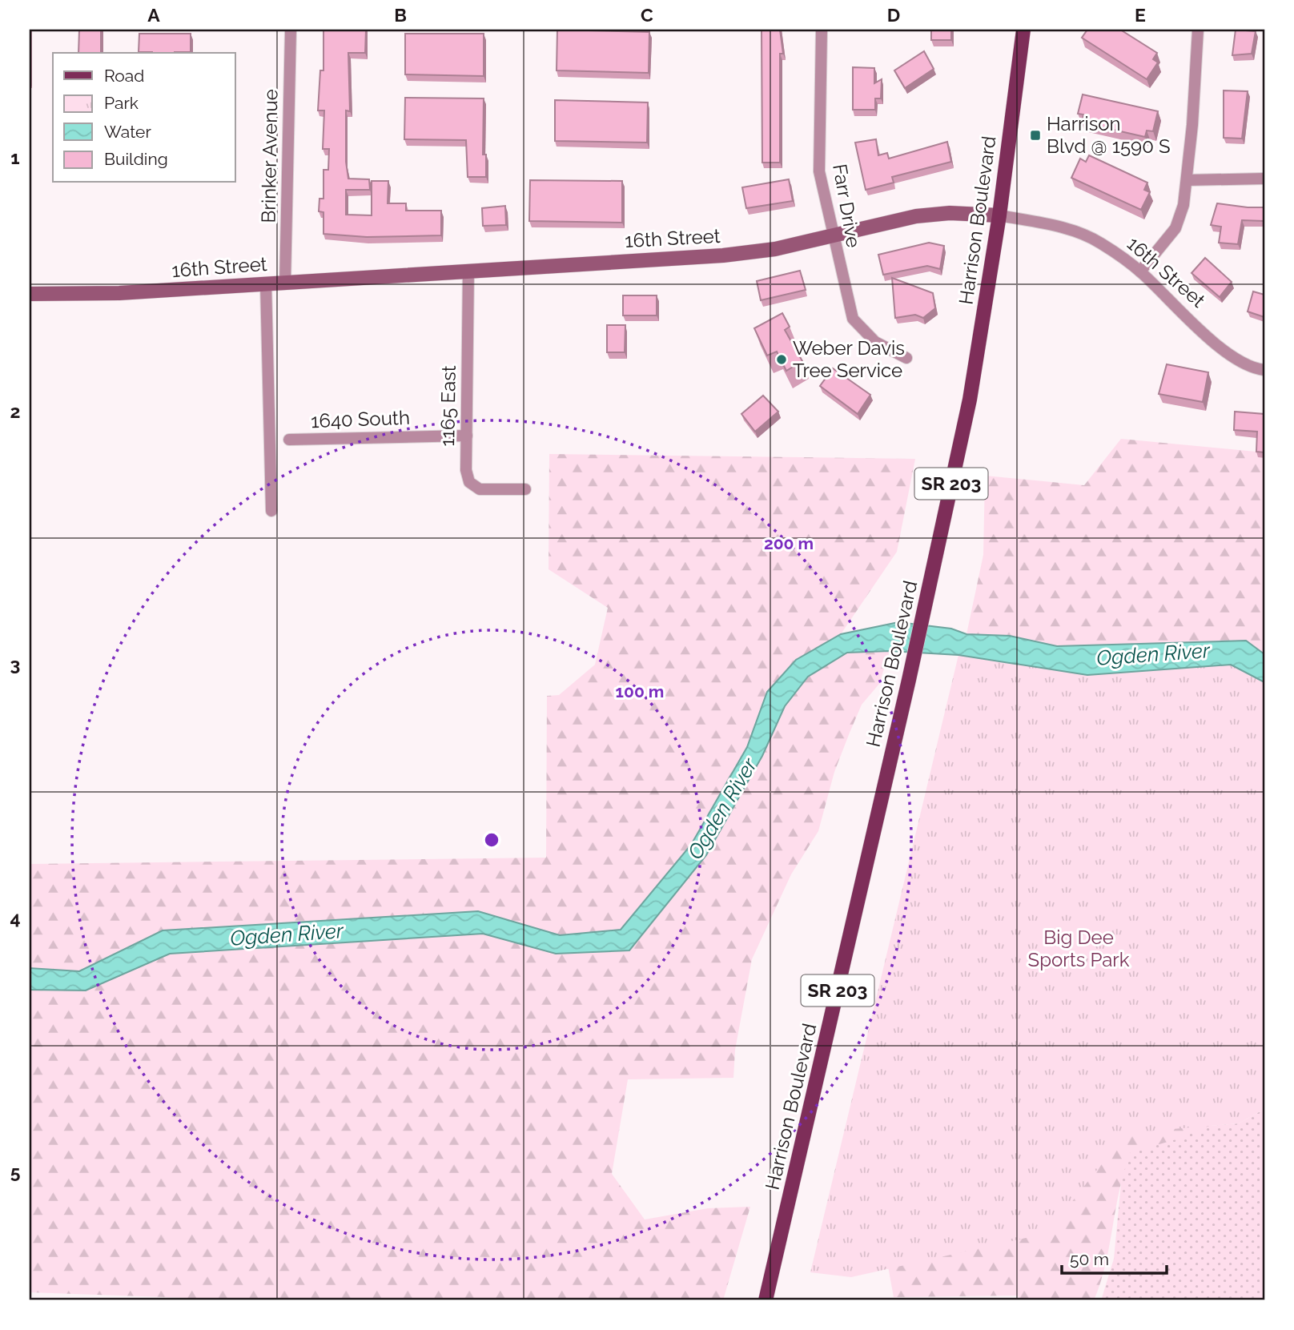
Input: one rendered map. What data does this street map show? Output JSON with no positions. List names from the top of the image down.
{
  "streets": {
    "main road": ["Harrison Boulevard", "SR 203"],
    "street": [
      "Brinker Avenue",
      "Farr Drive",
      "16th Street",
      "1165 East",
      "1640 South"
    ]
  },
  "crossings": [
    ["Brinker Avenue", "16th Street"],
    ["Farr Drive", "16th Street"],
    ["Harrison Boulevard", "16th Street"],
    ["16th Street", "1165 East"],
    ["1165 East", "1640 South"]
  ],
  "water": ["Ogden River"],
  "parks": ["Big Dee Sports Park"],
  "places": {
    "transit": ["Harrison Blvd @ 1590 S"],
    "other": ["Weber Davis Tree Service"]
  },
  "legend": [
    "Road",
    "Park",
    "Water",
    "Building"
  ],
  "scale_bar": "50 m",
  "grid": {
    "columns": [
      "A",
      "B",
      "C",
      "D",
      "E"
    ],
    "rows": [
      "1",
      "2",
      "3",
      "4",
      "5"
    ]
  },
  "rings": ["200 m", "100 m"]
}
